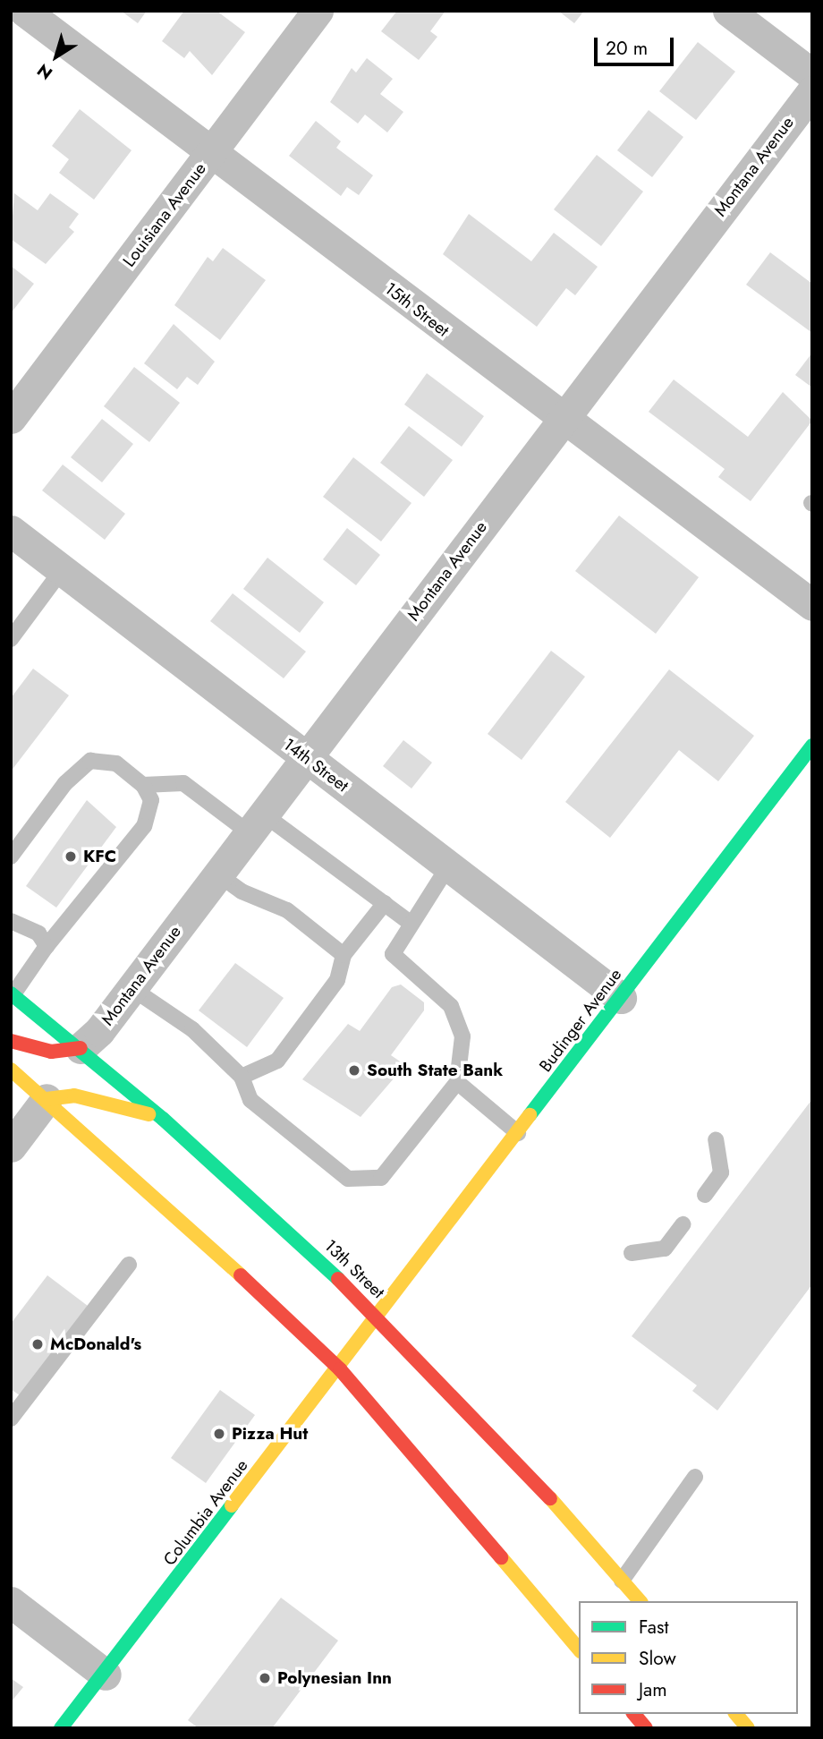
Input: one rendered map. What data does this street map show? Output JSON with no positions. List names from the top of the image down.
{
  "streets": {
    "main road": ["Budinger Avenue", "13th Street", "Columbia Avenue"],
    "street": [
      "Montana Avenue",
      "Louisiana Avenue",
      "15th Street",
      "14th Street"
    ]
  },
  "crossings": [
    ["Montana Avenue", "15th Street"],
    ["Montana Avenue", "14th Street"],
    ["Montana Avenue", "13th Street"],
    ["Louisiana Avenue", "15th Street"],
    ["14th Street", "Budinger Avenue"],
    ["Budinger Avenue", "13th Street"],
    ["Budinger Avenue", "Columbia Avenue"],
    ["13th Street", "Columbia Avenue"]
  ],
  "places": [
    "KFC",
    "South State Bank",
    "McDonald's",
    "Pizza Hut",
    "Polynesian Inn"
  ],
  "legend": ["Fast", "Slow", "Jam"],
  "scale_bar": "20 m",
  "north": "bottom left"
}
